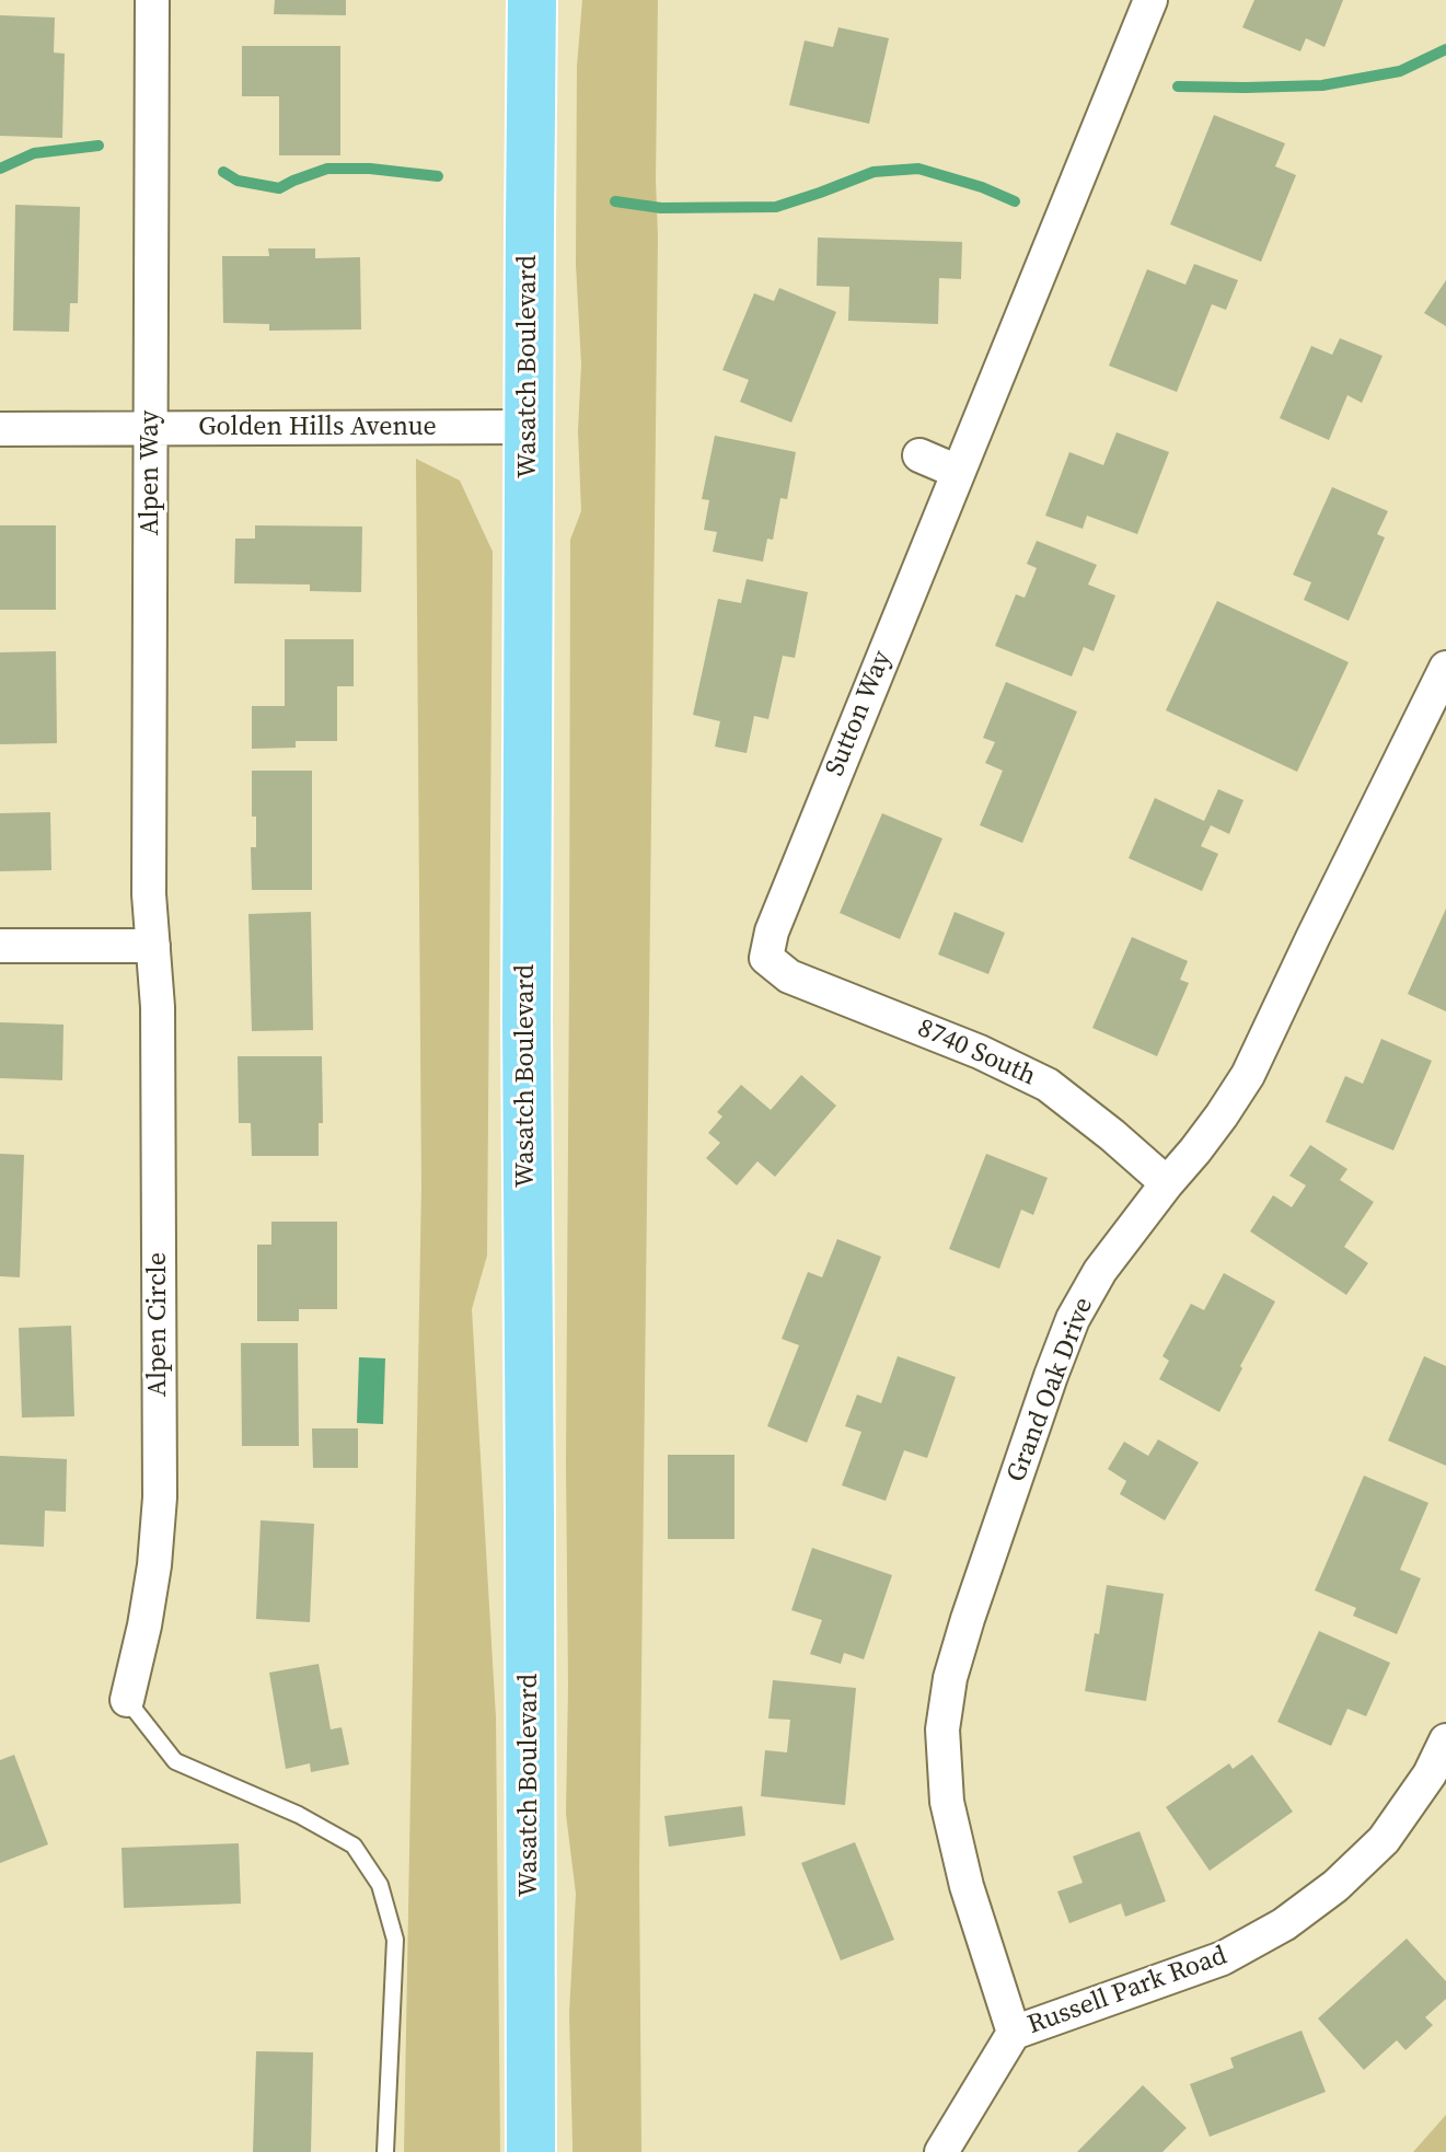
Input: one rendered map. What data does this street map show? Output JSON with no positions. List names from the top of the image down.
{
  "streets": {
    "main road": ["Wasatch Boulevard"],
    "street": [
      "Golden Hills Avenue",
      "Alpen Way",
      "Sutton Way",
      "8740 South",
      "Alpen Circle",
      "Grand Oak Drive",
      "Russell Park Road"
    ]
  },
  "crossings": [
    ["Wasatch Boulevard", "Golden Hills Avenue"],
    ["Golden Hills Avenue", "Alpen Way"],
    ["Alpen Way", "Alpen Circle"],
    ["Sutton Way", "8740 South"],
    ["8740 South", "Grand Oak Drive"],
    ["Grand Oak Drive", "Russell Park Road"]
  ]
}
